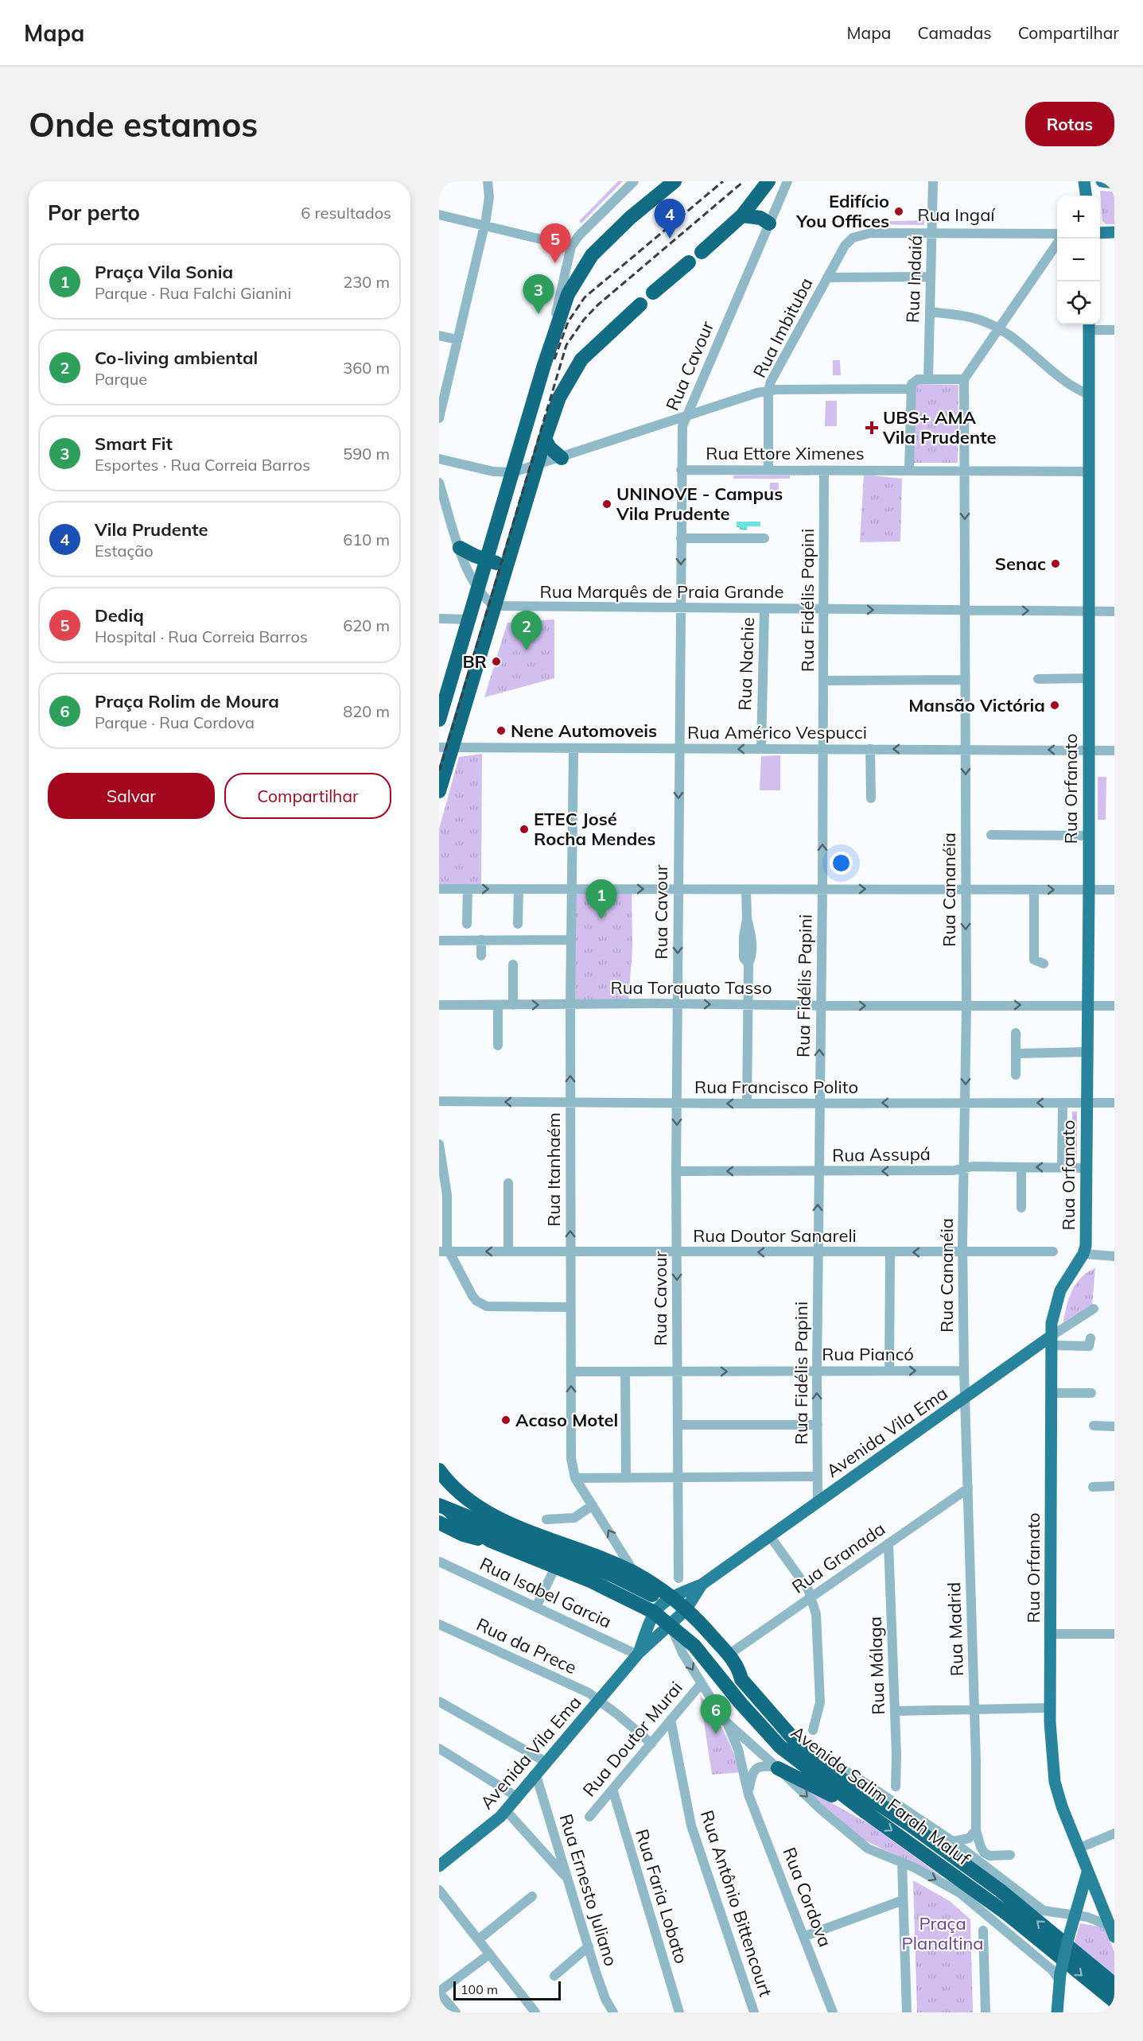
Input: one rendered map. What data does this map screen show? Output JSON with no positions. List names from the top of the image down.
{
  "streets": {
    "highway": ["Avenida Salim Farah Maluf"],
    "main road": ["Rua Orfanato", "Avenida Vila Ema"],
    "street": [
      "Rua Ingaí",
      "Rua Indaiá",
      "Rua Imbituba",
      "Rua Cavour",
      "Rua Ettore Ximenes",
      "Rua Marquês de Praia Grande",
      "Rua Fidélis Papini",
      "Rua Nachie",
      "Rua Américo Vespucci",
      "Rua Cananéia",
      "Rua Torquato Tasso",
      "Rua Francisco Polito",
      "Rua Assupá",
      "Rua Itanhaém",
      "Rua Doutor Sanareli",
      "Rua Piancó",
      "Rua Granada",
      "Rua Isabel Garcia",
      "Rua Madrid",
      "Rua da Prece",
      "Rua Málaga",
      "Rua Doutor Murai",
      "Rua Ernesto Juliano",
      "Rua Faria Lobato",
      "Rua Cordova",
      "Rua Antônio Bittencourt"
    ]
  },
  "crossings": [
    ["Rua Ingaí", "Rua Indaiá"],
    ["Rua Ingaí", "Rua Imbituba"],
    ["Rua Imbituba", "Rua Ettore Ximenes"],
    ["Rua Cavour", "Rua Ettore Ximenes"],
    ["Rua Cavour", "Rua Marquês de Praia Grande"],
    ["Rua Cavour", "Rua Américo Vespucci"],
    ["Rua Cavour", "Rua Torquato Tasso"],
    ["Rua Cavour", "Rua Francisco Polito"],
    ["Rua Cavour", "Rua Assupá"],
    ["Rua Cavour", "Rua Doutor Sanareli"],
    ["Rua Cavour", "Rua Piancó"],
    ["Rua Ettore Ximenes", "Rua Fidélis Papini"],
    ["Rua Ettore Ximenes", "Rua Orfanato"],
    ["Rua Ettore Ximenes", "Rua Cananéia"],
    ["Rua Marquês de Praia Grande", "Rua Fidélis Papini"],
    ["Rua Marquês de Praia Grande", "Rua Nachie"],
    ["Rua Marquês de Praia Grande", "Rua Orfanato"],
    ["Rua Marquês de Praia Grande", "Rua Cananéia"],
    ["Rua Fidélis Papini", "Rua Américo Vespucci"],
    ["Rua Fidélis Papini", "Rua Torquato Tasso"],
    ["Rua Fidélis Papini", "Rua Francisco Polito"],
    ["Rua Fidélis Papini", "Rua Assupá"],
    ["Rua Fidélis Papini", "Rua Doutor Sanareli"],
    ["Rua Fidélis Papini", "Rua Piancó"],
    ["Rua Fidélis Papini", "Avenida Vila Ema"],
    ["Rua Nachie", "Rua Américo Vespucci"],
    ["Rua Américo Vespucci", "Rua Orfanato"],
    ["Rua Américo Vespucci", "Rua Cananéia"],
    ["Rua Américo Vespucci", "Rua Itanhaém"],
    ["Rua Orfanato", "Rua Torquato Tasso"],
    ["Rua Orfanato", "Rua Francisco Polito"],
    ["Rua Orfanato", "Rua Assupá"],
    ["Rua Orfanato", "Avenida Vila Ema"],
    ["Rua Orfanato", "Avenida Salim Farah Maluf"],
    ["Rua Cananéia", "Rua Torquato Tasso"],
    ["Rua Cananéia", "Rua Francisco Polito"],
    ["Rua Cananéia", "Rua Assupá"],
    ["Rua Cananéia", "Rua Doutor Sanareli"],
    ["Rua Cananéia", "Rua Piancó"],
    ["Rua Cananéia", "Avenida Vila Ema"],
    ["Rua Cananéia", "Rua Madrid"],
    ["Rua Torquato Tasso", "Rua Itanhaém"],
    ["Rua Francisco Polito", "Rua Itanhaém"],
    ["Rua Itanhaém", "Rua Doutor Sanareli"],
    ["Rua Itanhaém", "Rua Piancó"],
    ["Avenida Vila Ema", "Rua Isabel Garcia"],
    ["Avenida Vila Ema", "Rua Madrid"],
    ["Avenida Vila Ema", "Rua da Prece"],
    ["Avenida Vila Ema", "Avenida Salim Farah Maluf"],
    ["Avenida Vila Ema", "Rua Ernesto Juliano"],
    ["Rua Granada", "Rua Madrid"],
    ["Rua Granada", "Rua Málaga"],
    ["Rua Granada", "Avenida Salim Farah Maluf"],
    ["Rua da Prece", "Rua Doutor Murai"],
    ["Rua Doutor Murai", "Rua Faria Lobato"],
    ["Rua Doutor Murai", "Rua Antônio Bittencourt"]
  ],
  "one_way": [
    "Rua Cavour",
    "Rua Cananéia",
    "Rua Francisco Polito",
    "Rua Assupá",
    "Rua Doutor Sanareli"
  ],
  "parks": ["Praça Planaltina"],
  "places": {
    "other": [
      "Edifício You Offices",
      "UNINOVE - Campus Vila Prudente",
      "Senac",
      "BR",
      "Mansão Victória",
      "Nene Automoveis",
      "ETEC José Rocha Mendes",
      "Acaso Motel"
    ],
    "health": ["UBS+ AMA Vila Prudente"]
  },
  "scale_bar": "100 m",
  "page": {
    "header": "Mapa",
    "nav": ["Mapa", "Camadas", "Compartilhar"],
    "buttons": [
      "Rotas",
      ["Salvar", "Compartilhar"]
    ],
    "title": "Onde estamos",
    "heading": ["Por perto", "6 resultados"],
    "map_buttons": ["+", "−"],
    "pins": [
      "4",
      "5",
      "3",
      "2",
      "1",
      "6"
    ],
    "list": [
      {
        "mark": "1",
        "name": "Praça Vila Sonia",
        "note": "Parque · Rua Falchi Gianini",
        "value": "230 m"
      },
      {
        "mark": "2",
        "name": "Co-living ambiental",
        "note": "Parque",
        "value": "360 m"
      },
      {
        "mark": "3",
        "name": "Smart Fit",
        "note": "Esportes · Rua Correia Barros",
        "value": "590 m"
      },
      {
        "mark": "4",
        "name": "Vila Prudente",
        "note": "Estação",
        "value": "610 m"
      },
      {
        "mark": "5",
        "name": "Dediq",
        "note": "Hospital · Rua Correia Barros",
        "value": "620 m"
      },
      {
        "mark": "6",
        "name": "Praça Rolim de Moura",
        "note": "Parque · Rua Cordova",
        "value": "820 m"
      }
    ],
    "scale": "100 m"
  }
}
